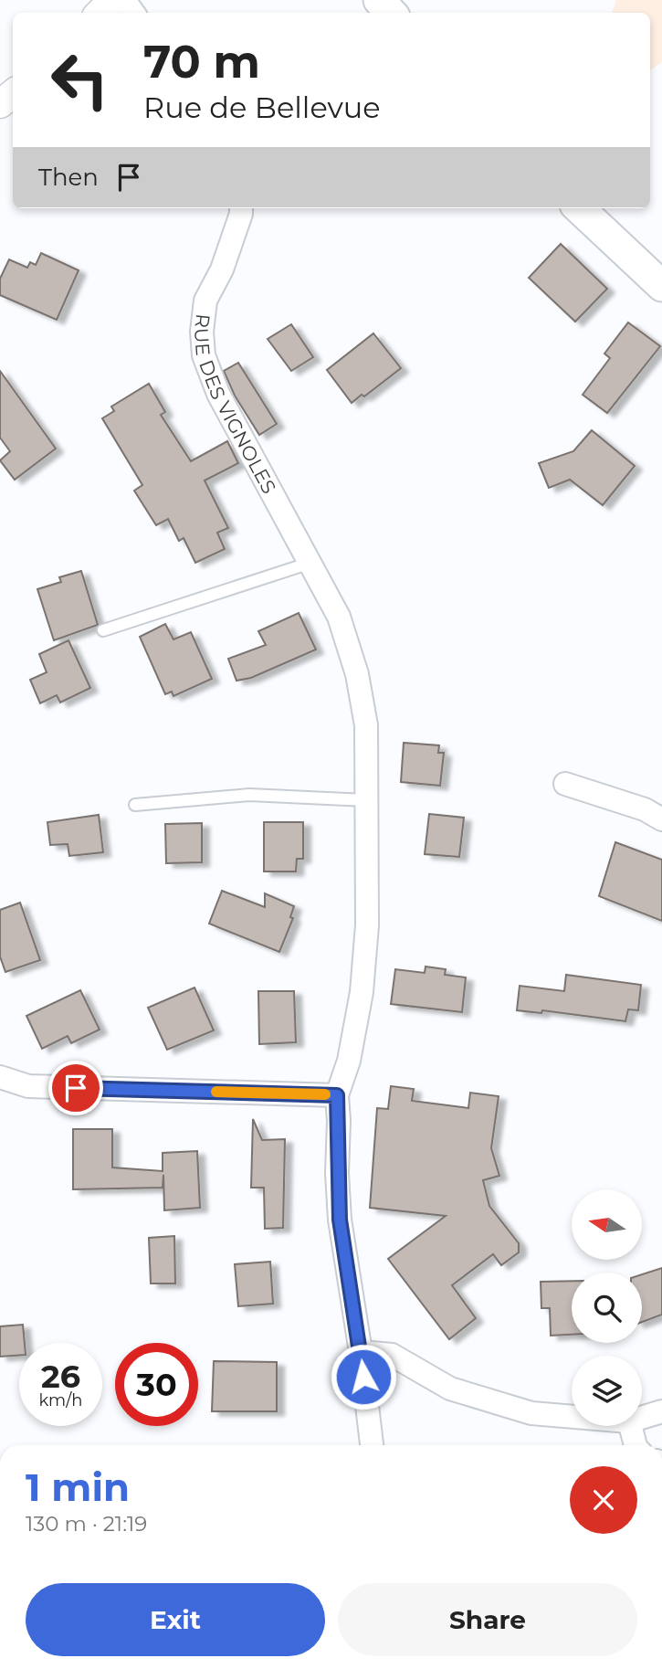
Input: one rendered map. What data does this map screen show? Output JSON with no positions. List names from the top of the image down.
{
  "streets": {
    "street": ["RUE DES VIGNOLES"]
  },
  "north": "left",
  "page": {
    "turn": ["70 m", "Rue de Bellevue"],
    "then": "Then",
    "speed": "26 km/h",
    "limit": "30",
    "heading": ["1 min", "130 m · 21:19"],
    "buttons": ["Exit", "Share"]
  }
}
